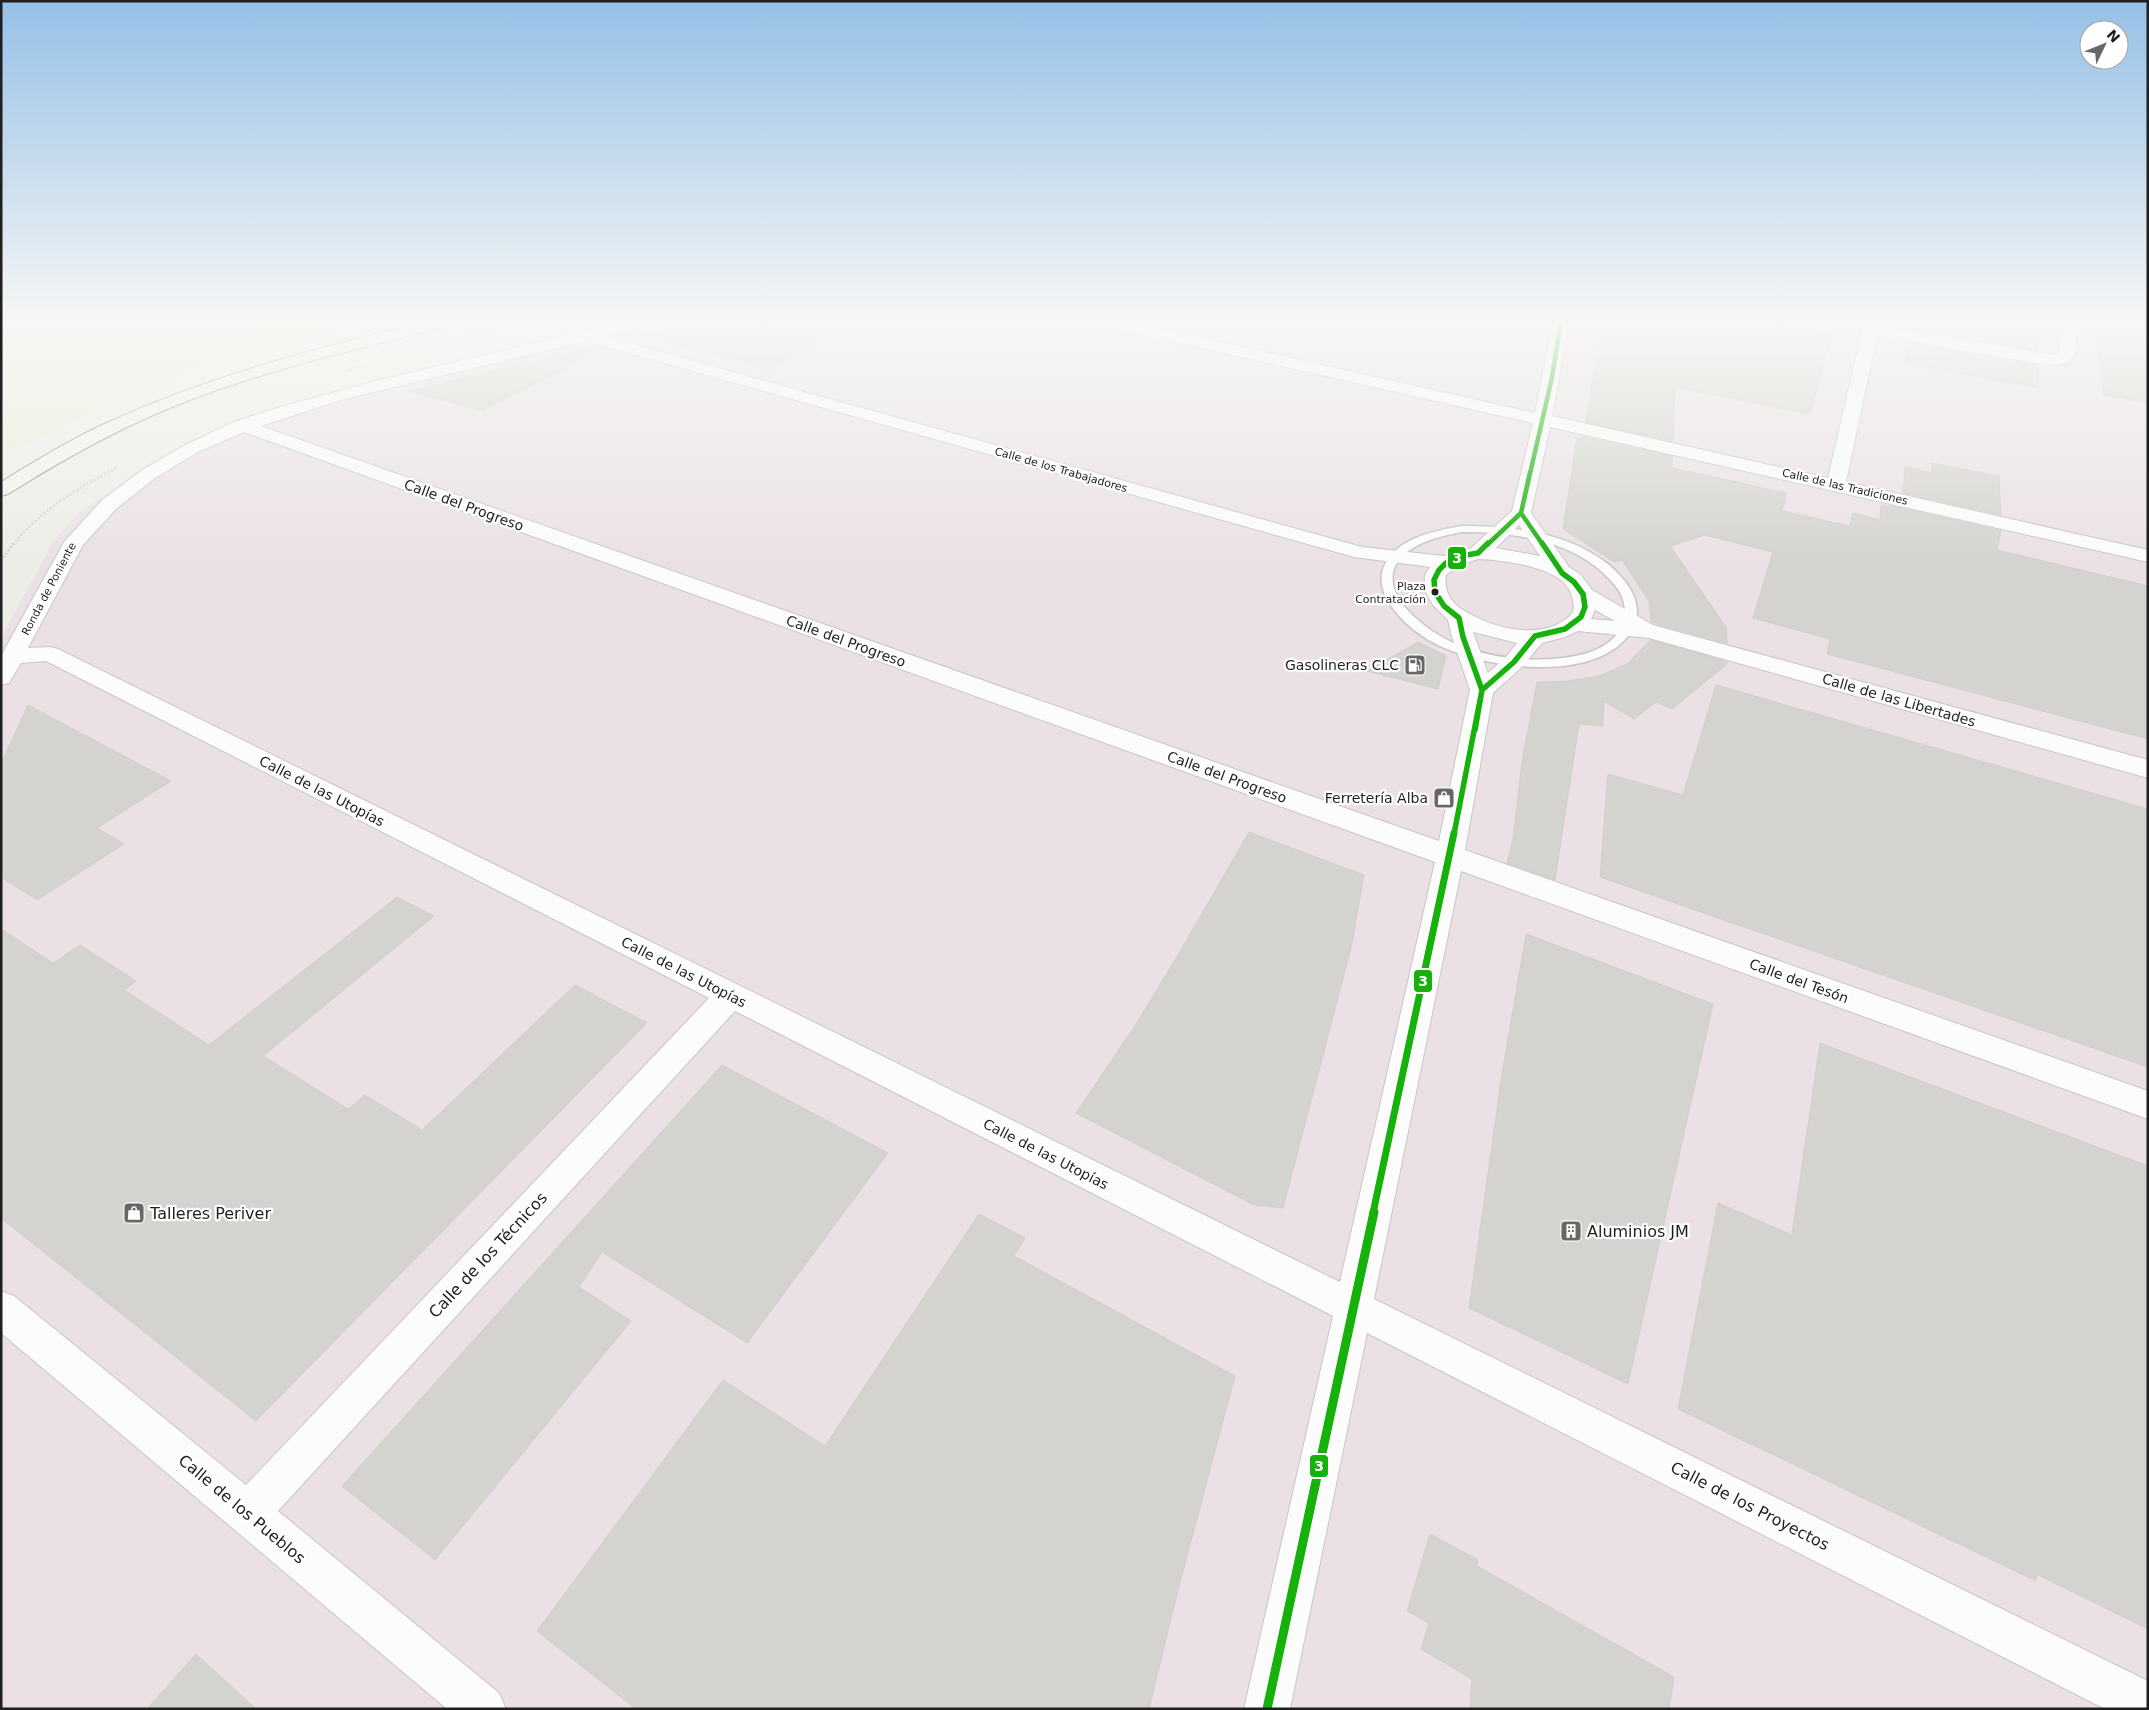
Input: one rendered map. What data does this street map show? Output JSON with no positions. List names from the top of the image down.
{
  "streets": {
    "street": [
      "Calle de los Trabajadores",
      "Calle de las Tradiciones",
      "Calle del Progreso",
      "Ronda de Poniente",
      "Calle de las Libertades",
      "Calle de las Utopías",
      "Calle del Tesón",
      "Calle de los Técnicos",
      "Calle de los Proyectos",
      "Calle de los Pueblos"
    ]
  },
  "crossings": [
    ["Calle del Progreso", "Ronda de Poniente"],
    ["Calle del Progreso", "Calle del Tesón"],
    ["Ronda de Poniente", "Calle de las Utopías"],
    ["Calle de las Utopías", "Calle de los Técnicos"],
    ["Calle de las Utopías", "Calle de los Proyectos"],
    ["Calle de los Técnicos", "Calle de los Pueblos"]
  ],
  "places": {
    "other": ["Plaza Contratación"],
    "fuel station": ["Gasolineras CLC"],
    "shop": ["Ferretería Alba", "Talleres Periver"],
    "building": ["Aluminios JM"]
  },
  "lines": ["transit line 3"],
  "north": "top right"
}
